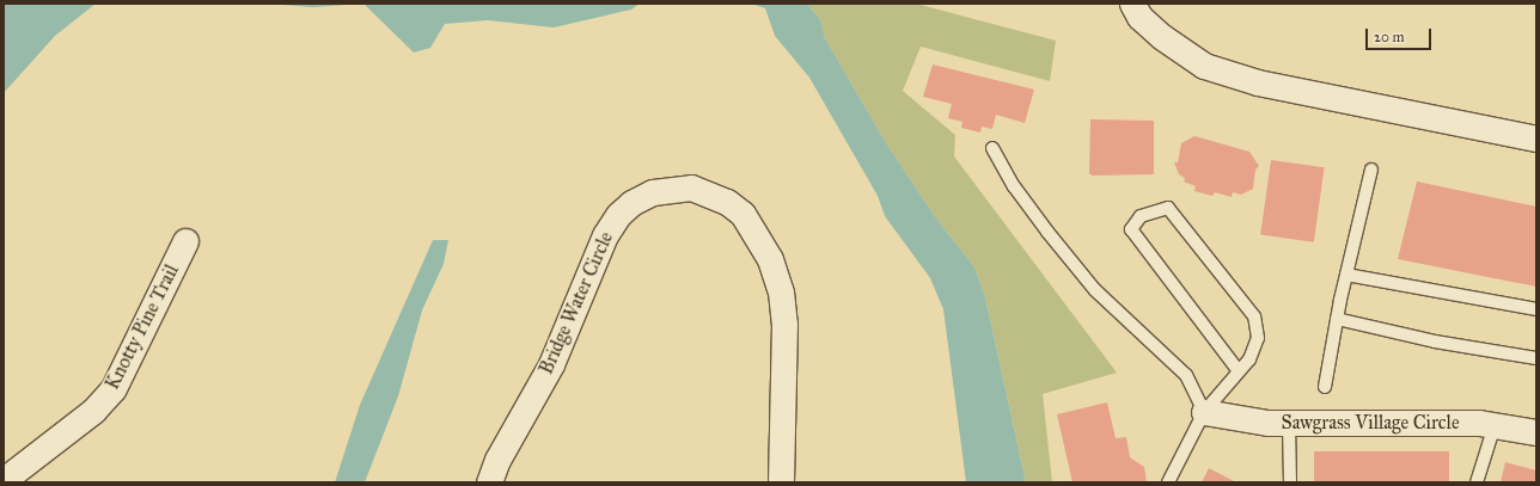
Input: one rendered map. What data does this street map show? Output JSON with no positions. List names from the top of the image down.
{
  "streets": {
    "street": ["Bridge Water Circle", "Knotty Pine Trail", "Sawgrass Village Circle"]
  },
  "scale_bar": "20 m"
}
